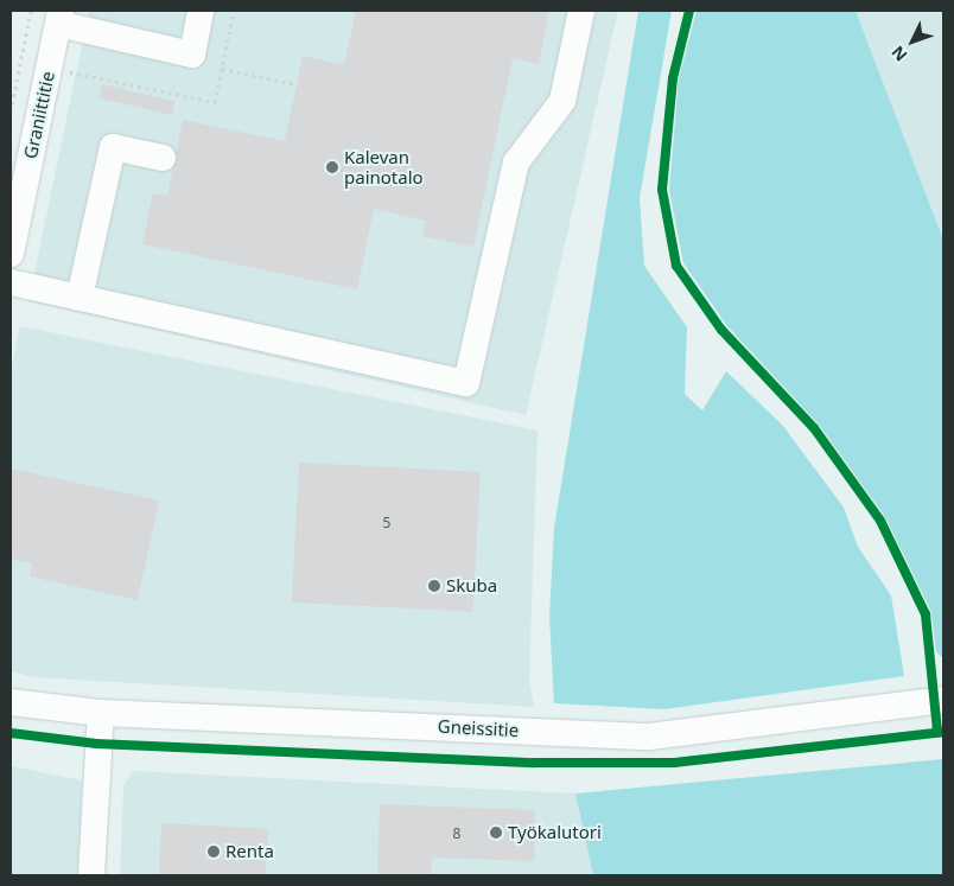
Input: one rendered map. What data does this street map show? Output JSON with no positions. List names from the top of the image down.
{
  "streets": {
    "street": ["Graniittitie", "Gneissitie"]
  },
  "places": [
    "Kalevan painotalo",
    "Skuba",
    "Työkalutori",
    "Renta"
  ],
  "house_numbers": ["5", "8"],
  "north": "bottom left"
}
